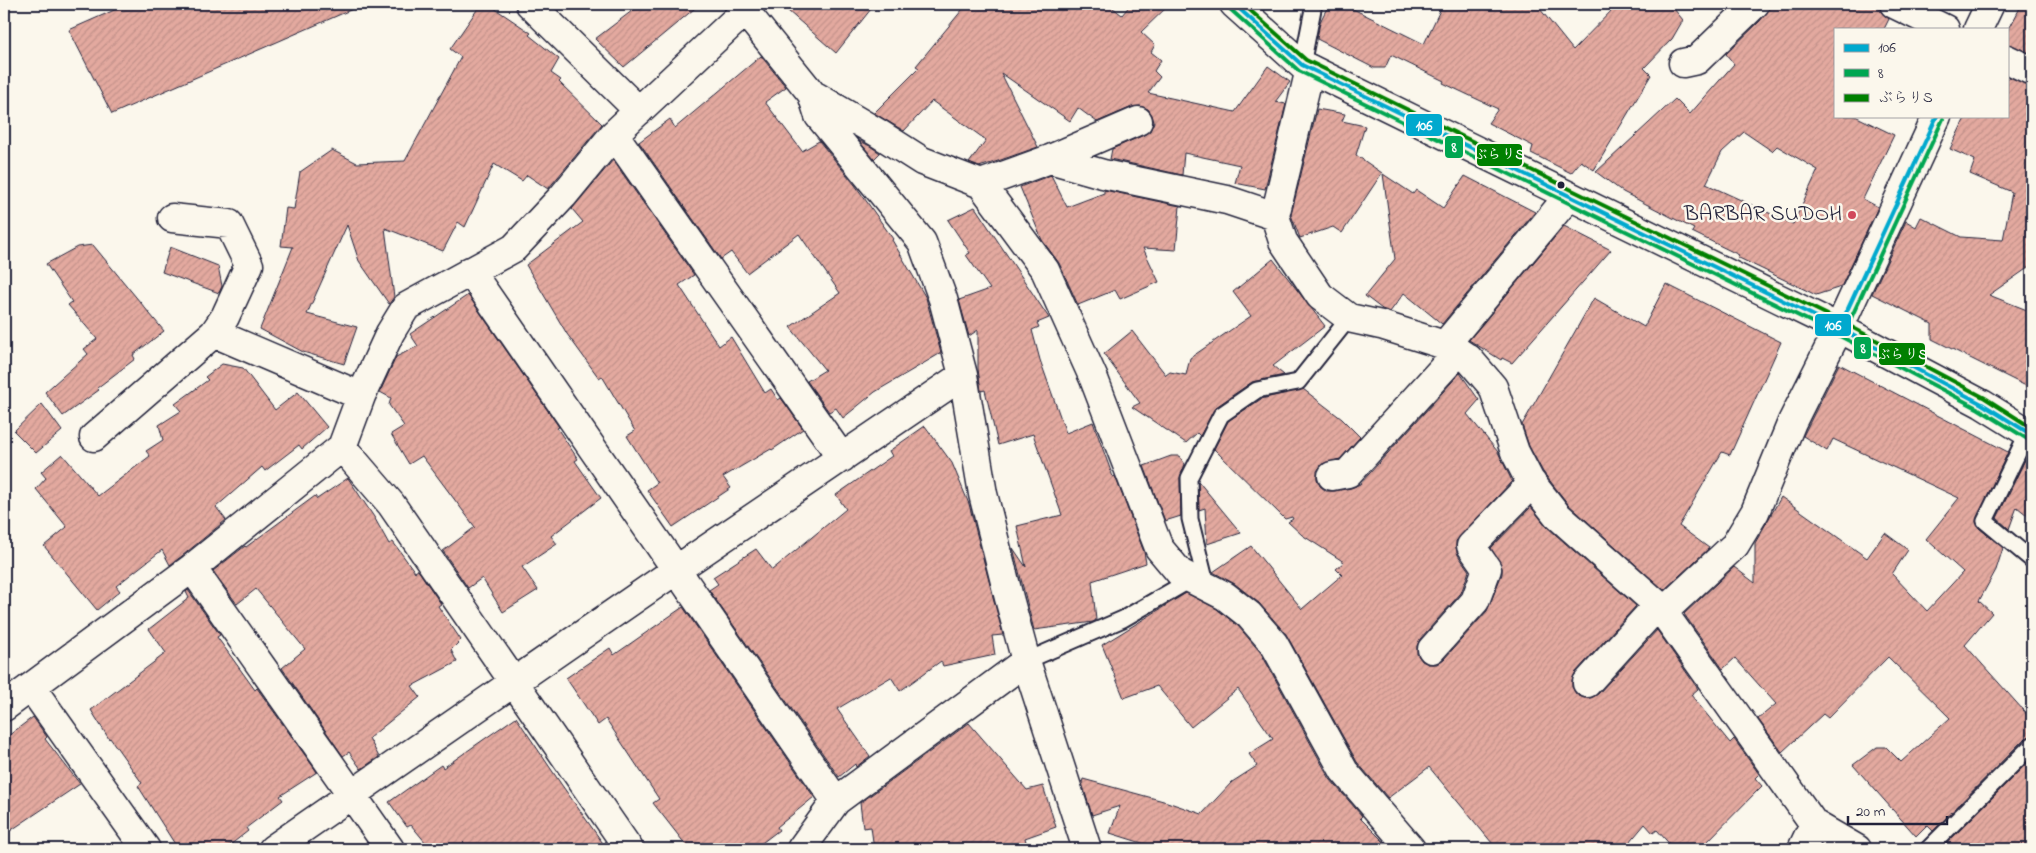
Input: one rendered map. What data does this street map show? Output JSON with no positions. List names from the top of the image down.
{
  "places": ["BARBAR SUDOH"],
  "lines": ["transit line 106", "transit line ぶらりS", "transit line 8"],
  "legend": ["106", "8", "ぶらりS"],
  "scale_bar": "20 m"
}
